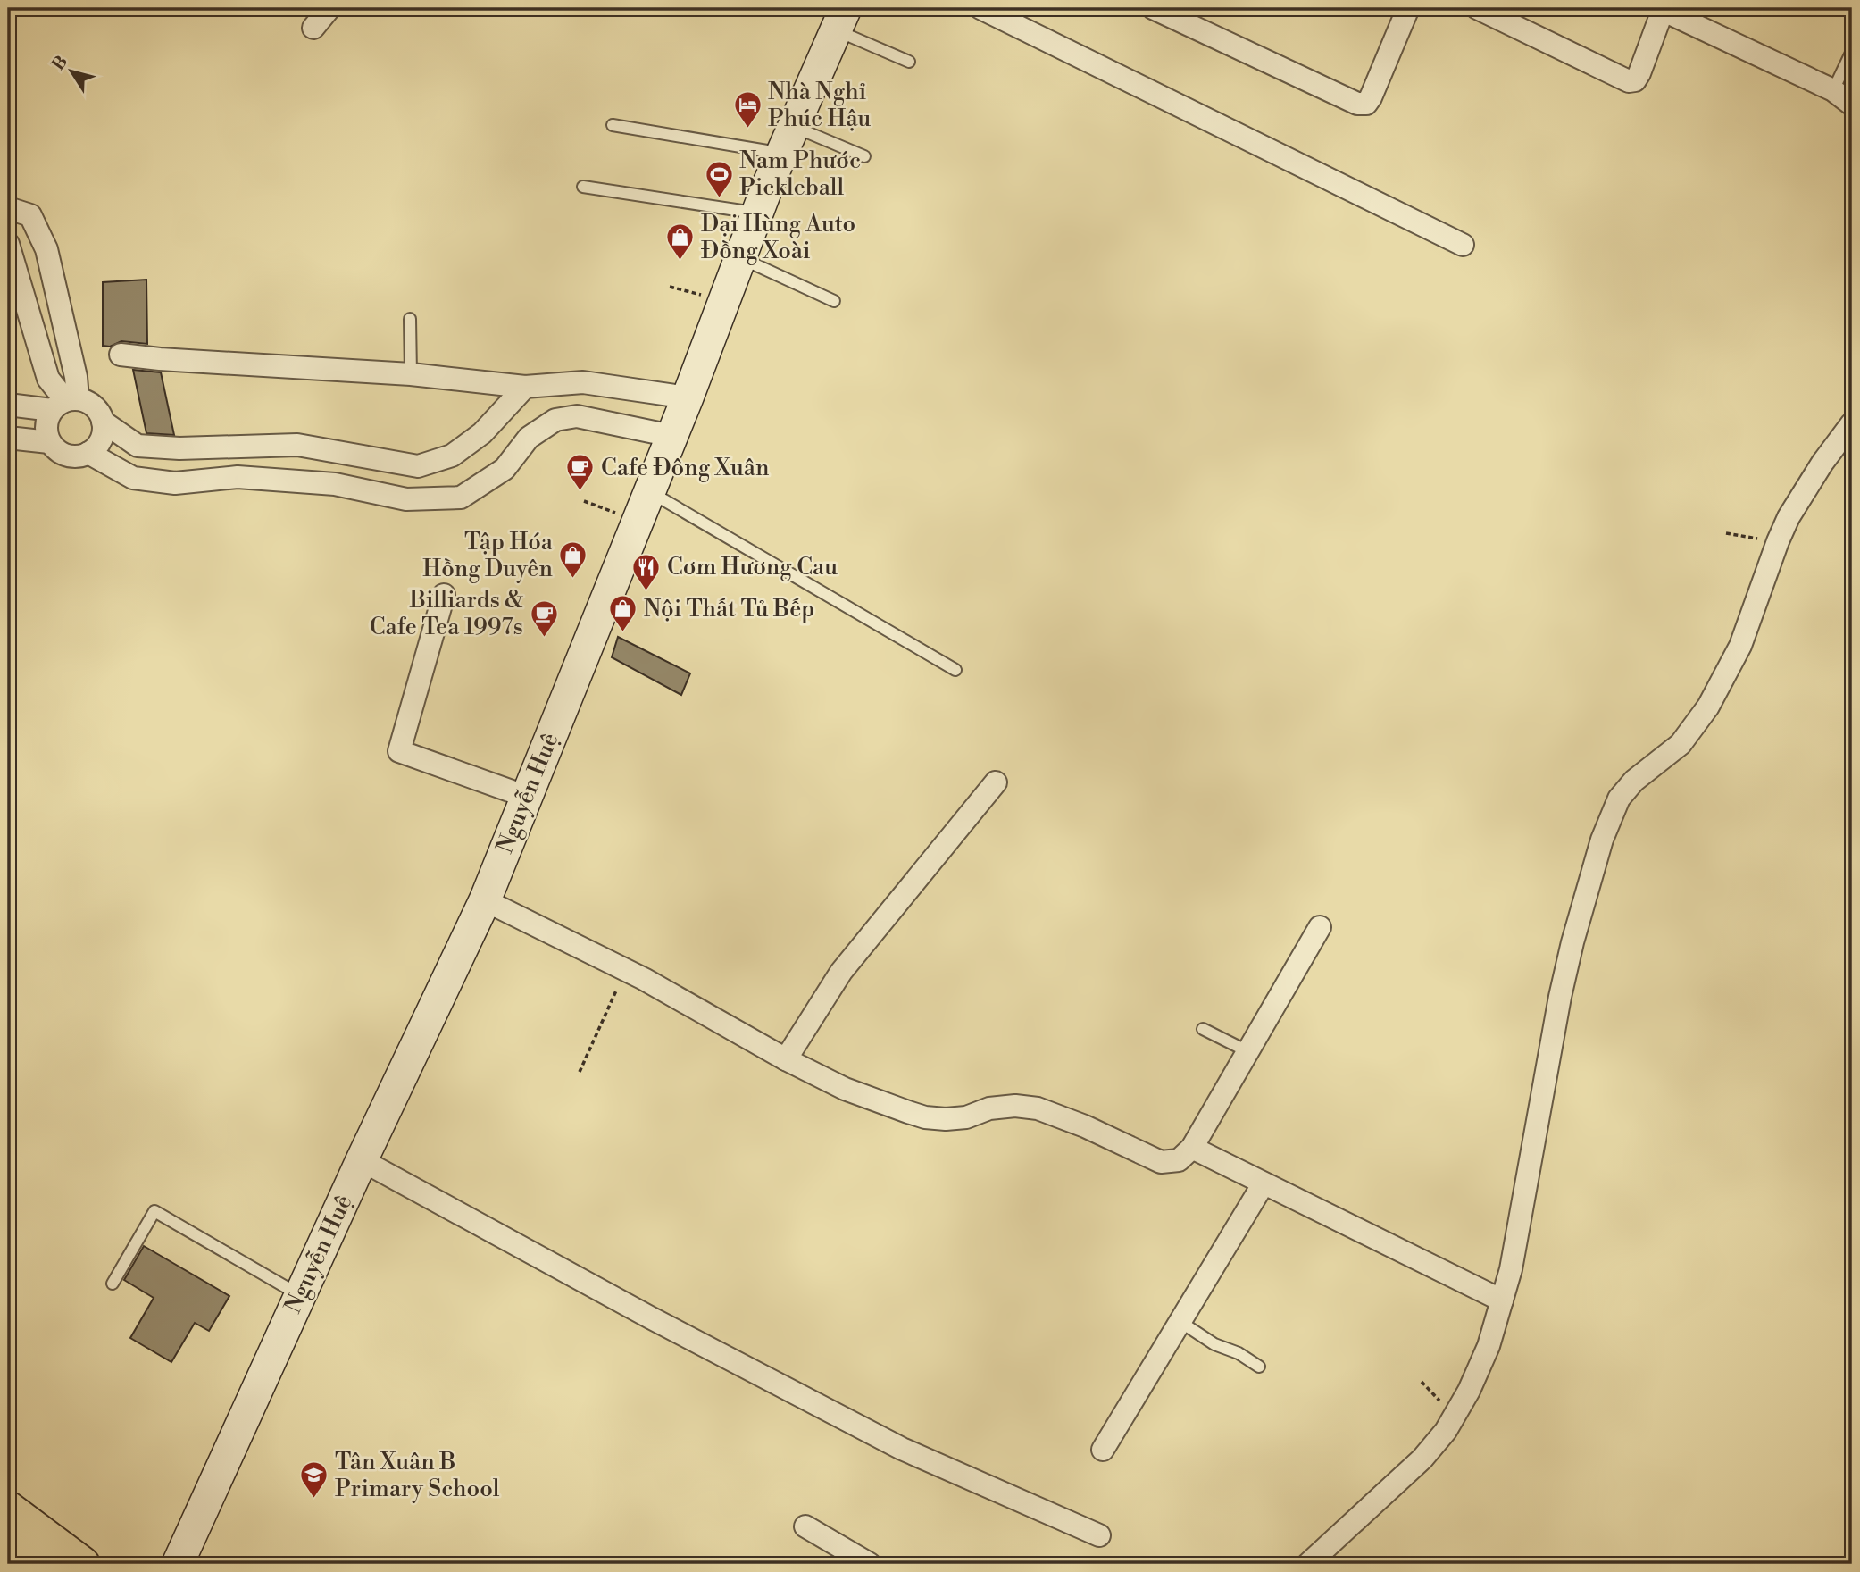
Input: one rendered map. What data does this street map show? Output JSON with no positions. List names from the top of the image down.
{
  "streets": {
    "street": ["Nguyễn Huệ"]
  },
  "places": {
    "hotel": ["Nhà Nghỉ Phúc Hậu"],
    "sports": ["Nam Phước Pickleball"],
    "shop": ["Đại Hùng Auto Đồng Xoài", "Tập Hóa Hồng Duyên", "Nội Thất Tủ Bếp"],
    "cafe": ["Cafe Đông Xuân", "Billiards & Cafe Tea 1997s"],
    "restaurant": ["Cơm Hương Cau"],
    "school or university": ["Tân Xuân B Primary School"]
  },
  "north": "top left"
}
